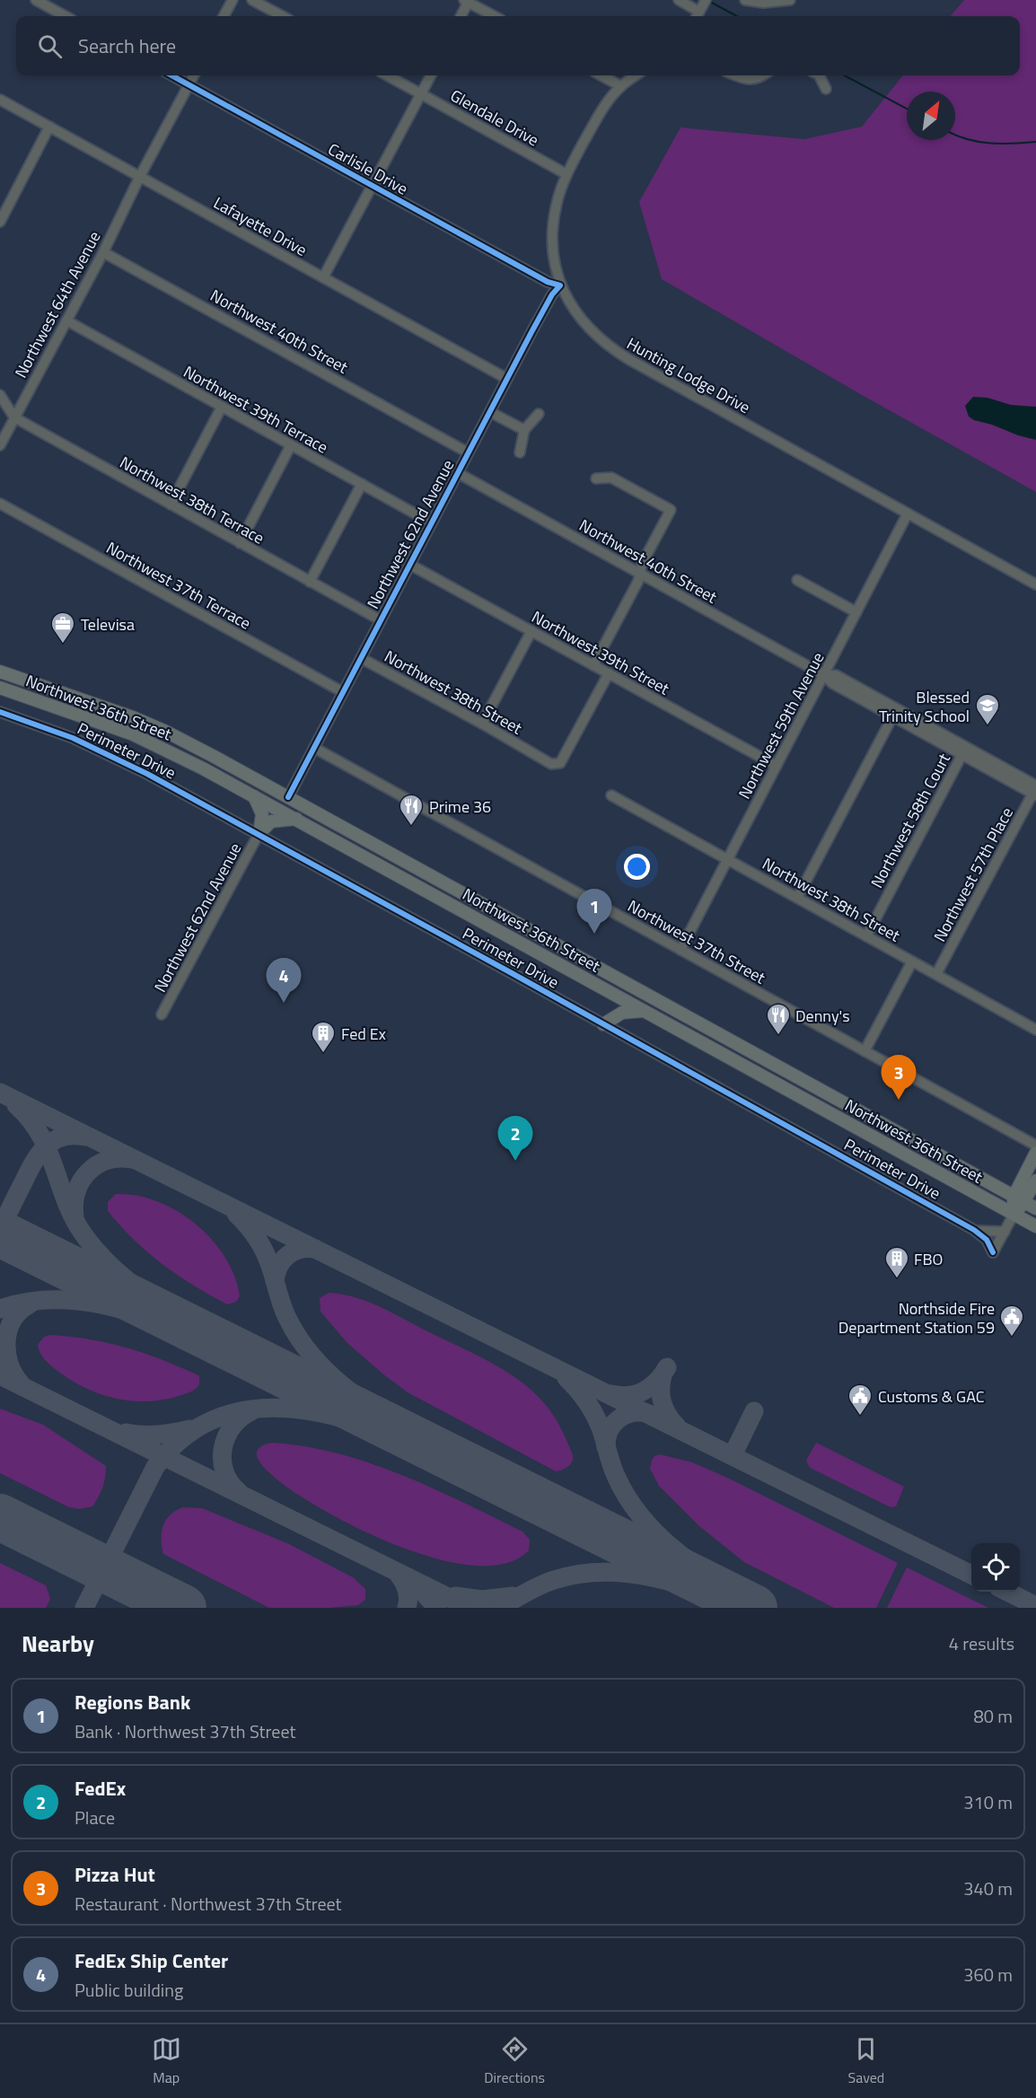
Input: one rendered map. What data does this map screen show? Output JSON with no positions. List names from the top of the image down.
{
  "streets": {
    "main road": ["Northwest 36th Street"],
    "street": [
      "Glendale Drive",
      "Carlisle Drive",
      "Lafayette Drive",
      "Northwest 64th Avenue",
      "Northwest 40th Street",
      "Hunting Lodge Drive",
      "Northwest 39th Terrace",
      "Northwest 38th Terrace",
      "Northwest 62nd Avenue",
      "Northwest 37th Terrace",
      "Northwest 39th Street",
      "Northwest 38th Street",
      "Northwest 59th Avenue",
      "Perimeter Drive",
      "Northwest 58th Court",
      "Northwest 57th Place",
      "Northwest 37th Street"
    ]
  },
  "crossings": [
    ["Glendale Drive", "Hunting Lodge Drive"],
    ["Carlisle Drive", "Northwest 64th Avenue"],
    ["Carlisle Drive", "Hunting Lodge Drive"],
    ["Carlisle Drive", "Northwest 62nd Avenue"],
    ["Lafayette Drive", "Northwest 64th Avenue"],
    ["Lafayette Drive", "Northwest 62nd Avenue"],
    ["Northwest 64th Avenue", "Northwest 40th Street"],
    ["Northwest 64th Avenue", "Northwest 39th Terrace"],
    ["Northwest 64th Avenue", "Northwest 38th Terrace"],
    ["Northwest 40th Street", "Northwest 62nd Avenue"],
    ["Northwest 40th Street", "Northwest 59th Avenue"],
    ["Northwest 40th Street", "Northwest 58th Court"],
    ["Northwest 40th Street", "Northwest 57th Place"],
    ["Hunting Lodge Drive", "Northwest 62nd Avenue"],
    ["Hunting Lodge Drive", "Northwest 59th Avenue"],
    ["Northwest 39th Terrace", "Northwest 62nd Avenue"],
    ["Northwest 38th Terrace", "Northwest 62nd Avenue"],
    ["Northwest 62nd Avenue", "Northwest 37th Terrace"],
    ["Northwest 62nd Avenue", "Northwest 39th Street"],
    ["Northwest 62nd Avenue", "Northwest 38th Street"],
    ["Northwest 62nd Avenue", "Northwest 36th Street"],
    ["Northwest 62nd Avenue", "Perimeter Drive"],
    ["Northwest 62nd Avenue", "Northwest 37th Street"],
    ["Northwest 39th Street", "Northwest 38th Street"],
    ["Northwest 39th Street", "Northwest 59th Avenue"],
    ["Northwest 38th Street", "Northwest 59th Avenue"],
    ["Northwest 38th Street", "Northwest 58th Court"],
    ["Northwest 38th Street", "Northwest 57th Place"],
    ["Northwest 59th Avenue", "Northwest 37th Street"]
  ],
  "places": {
    "office": ["Televisa"],
    "school or university": ["Blessed Trinity School"],
    "restaurant": ["Prime 36", "Denny's"],
    "building": ["Fed Ex", "FBO"],
    "public building": ["Northside Fire Department Station 59", "Customs & GAC"]
  },
  "north": "top right",
  "page": {
    "search": "Search here",
    "pins": [
      "1",
      "4",
      "3",
      "2"
    ],
    "heading": ["Nearby", "4 results"],
    "list": [
      {
        "mark": "1",
        "name": "Regions Bank",
        "note": "Bank · Northwest 37th Street",
        "value": "80 m"
      },
      {
        "mark": "2",
        "name": "FedEx",
        "note": "Place",
        "value": "310 m"
      },
      {
        "mark": "3",
        "name": "Pizza Hut",
        "note": "Restaurant · Northwest 37th Street",
        "value": "340 m"
      },
      {
        "mark": "4",
        "name": "FedEx Ship Center",
        "note": "Public building",
        "value": "360 m"
      }
    ],
    "nav": ["Map", "Directions", "Saved"]
  }
}
